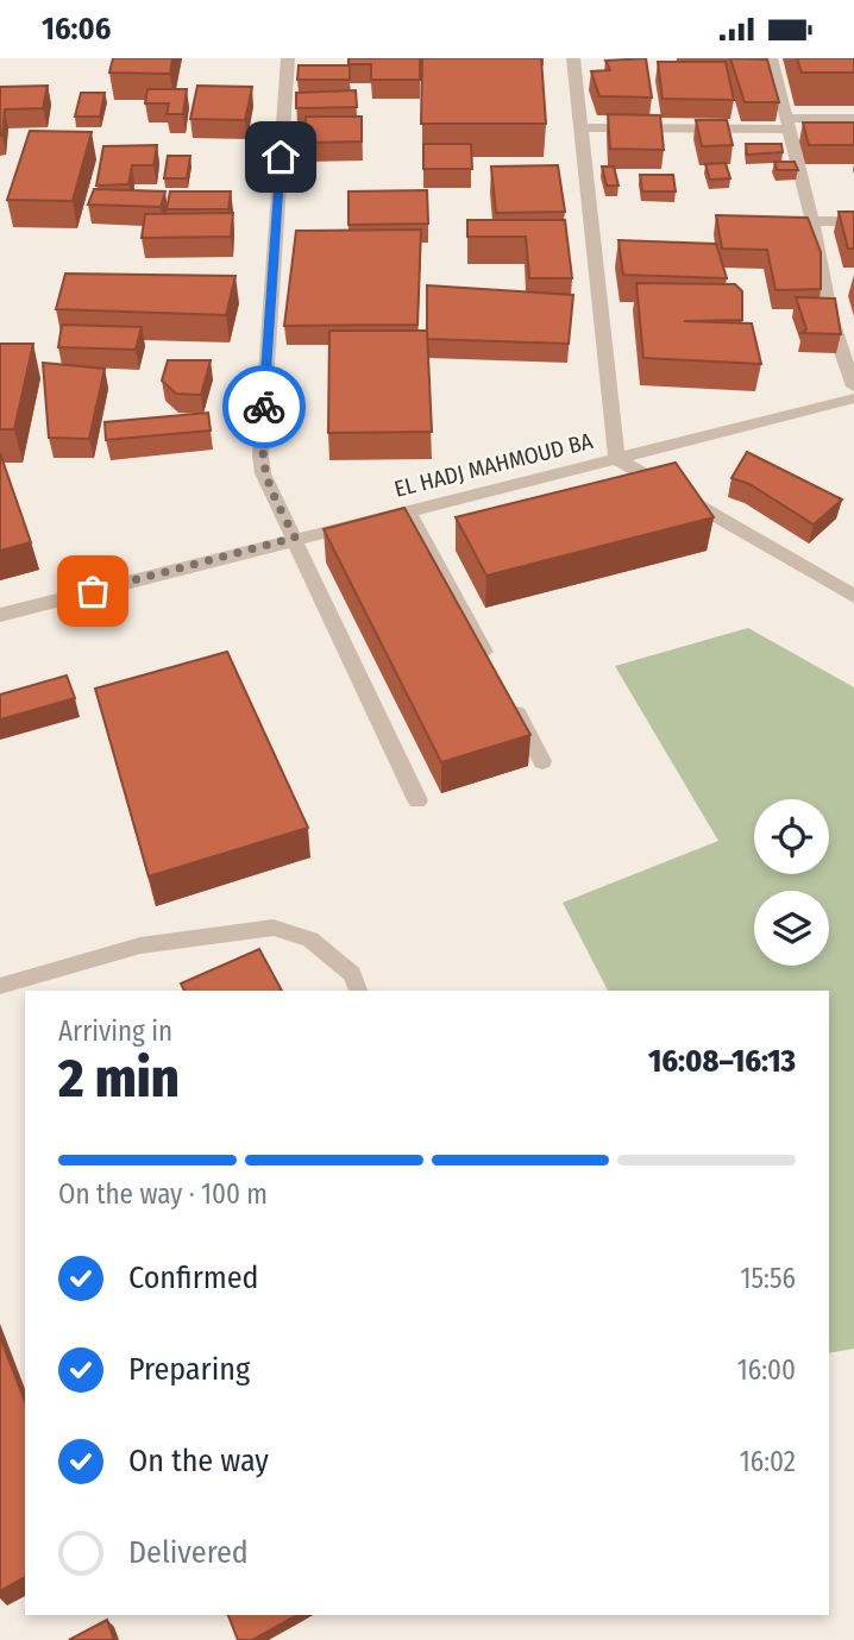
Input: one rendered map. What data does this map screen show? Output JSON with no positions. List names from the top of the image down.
{
  "streets": {
    "street": ["EL HADJ MAHMOUD BA"]
  },
  "page": {
    "status": "16:06",
    "heading": ["2 min", "Arriving in", "16:08–16:13"],
    "bar": "On the way · 100 m",
    "list": [
      ["Confirmed", "15:56"],
      ["Preparing", "16:00"],
      ["On the way", "16:02"],
      "Delivered"
    ]
  }
}
